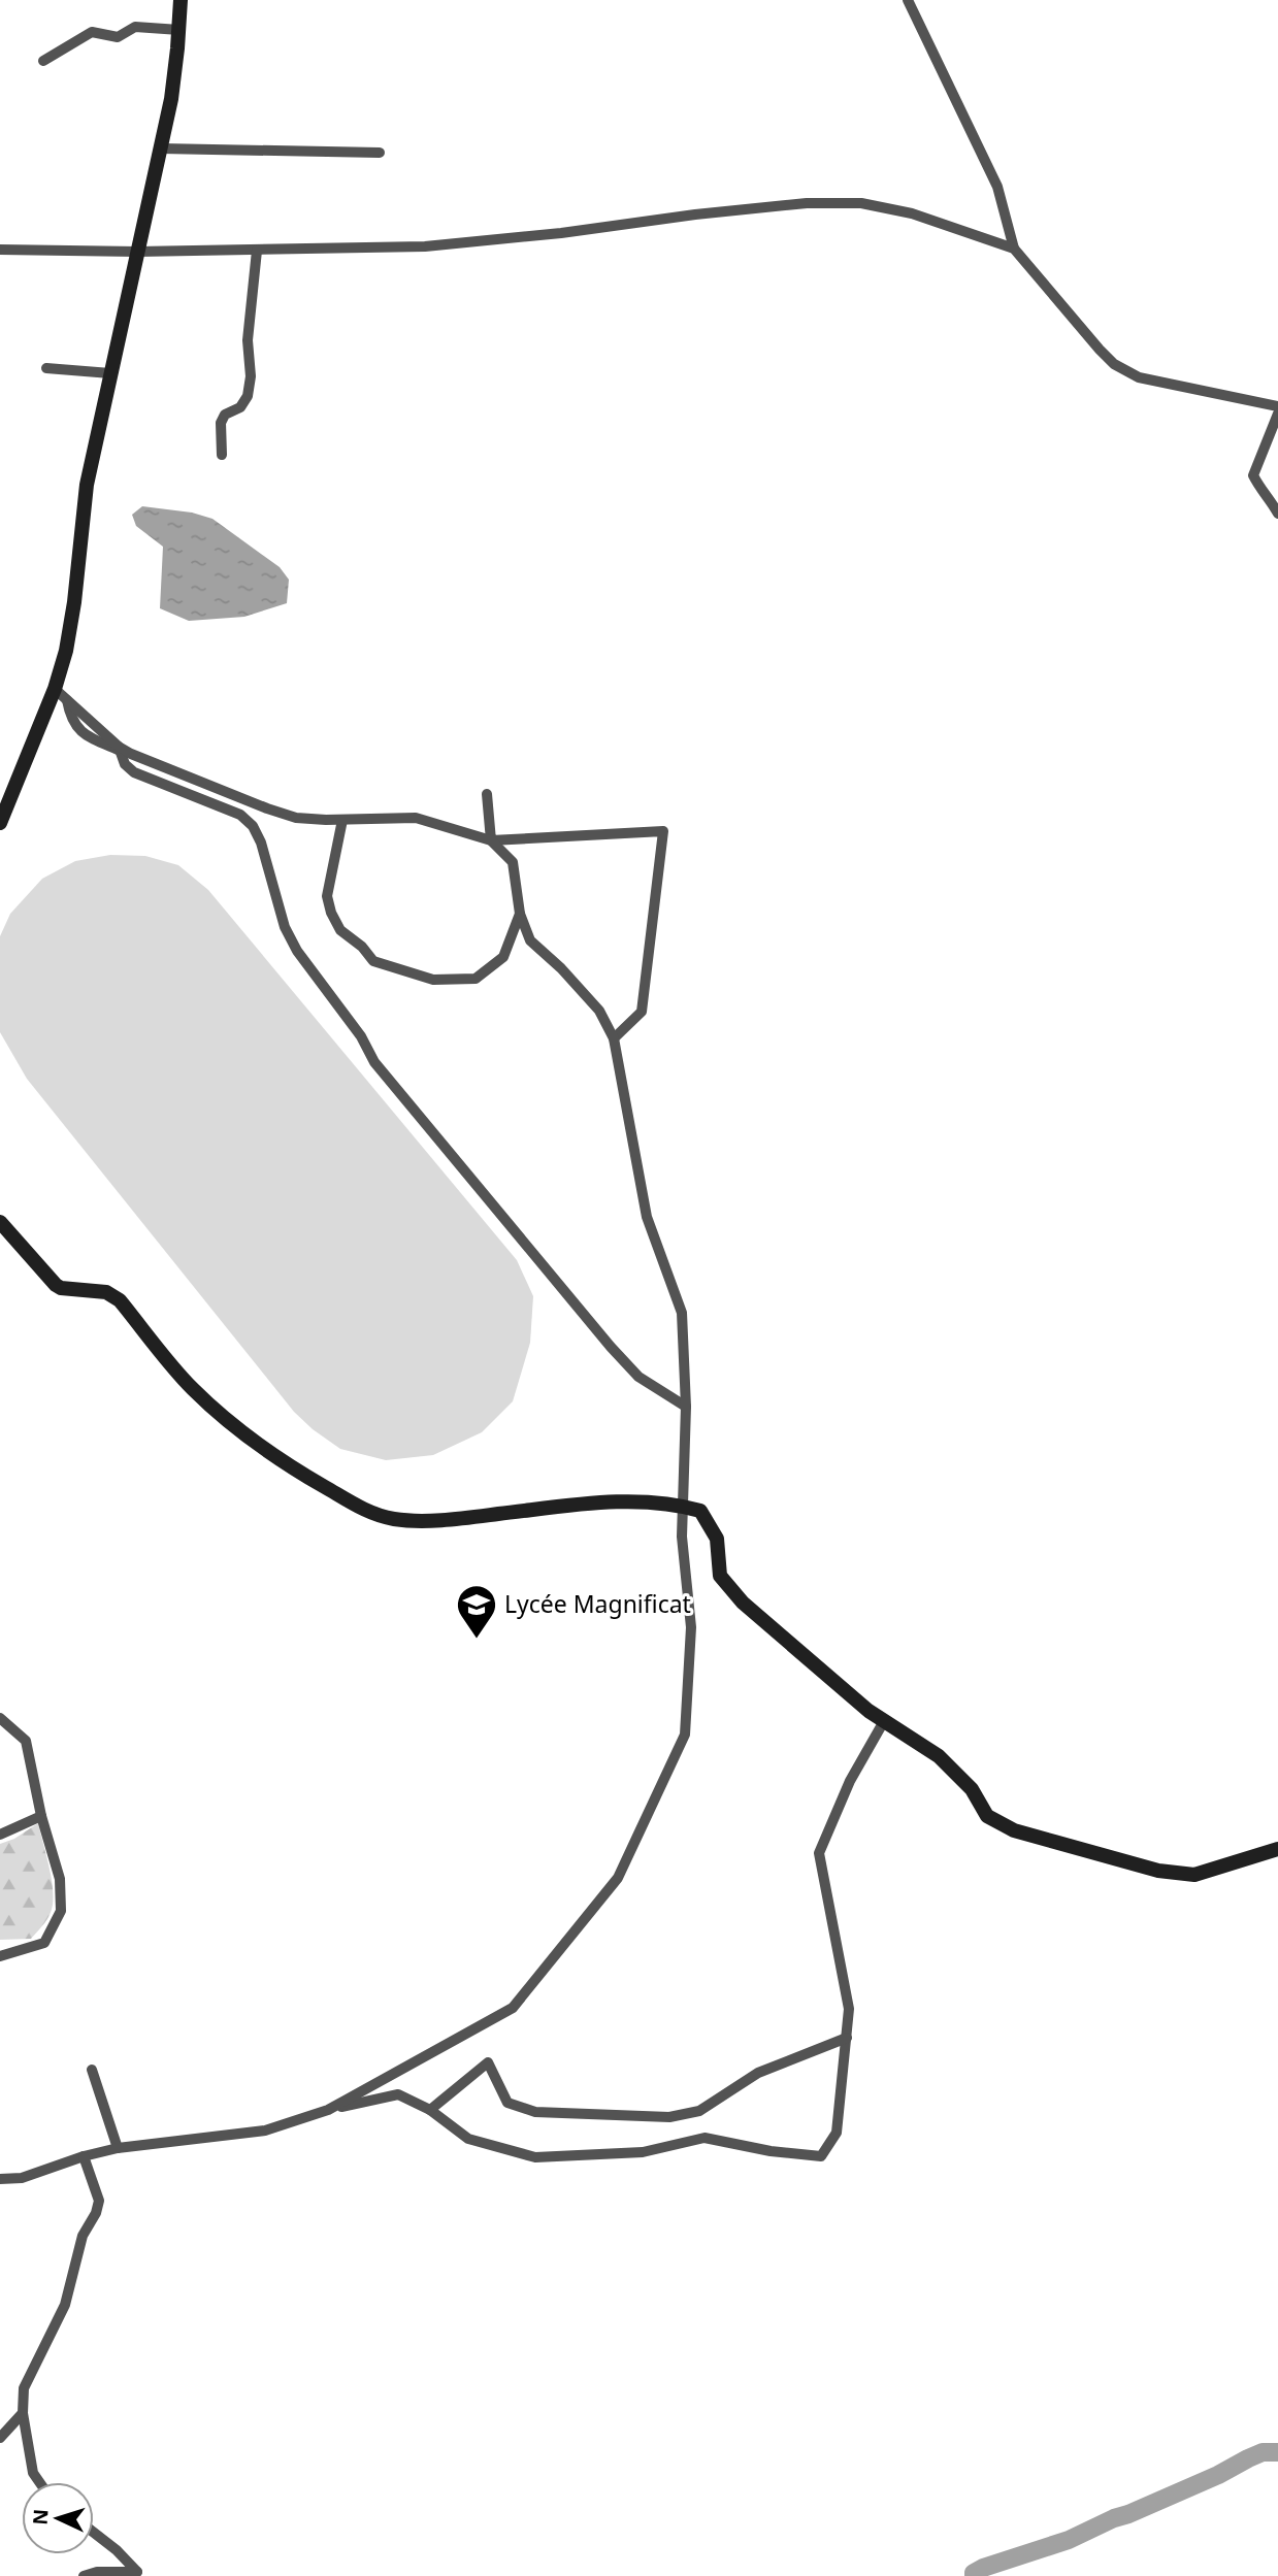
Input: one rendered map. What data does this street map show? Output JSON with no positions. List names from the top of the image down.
{
  "places": {
    "school or university": ["Lycée Magnificat"]
  },
  "north": "left"
}
